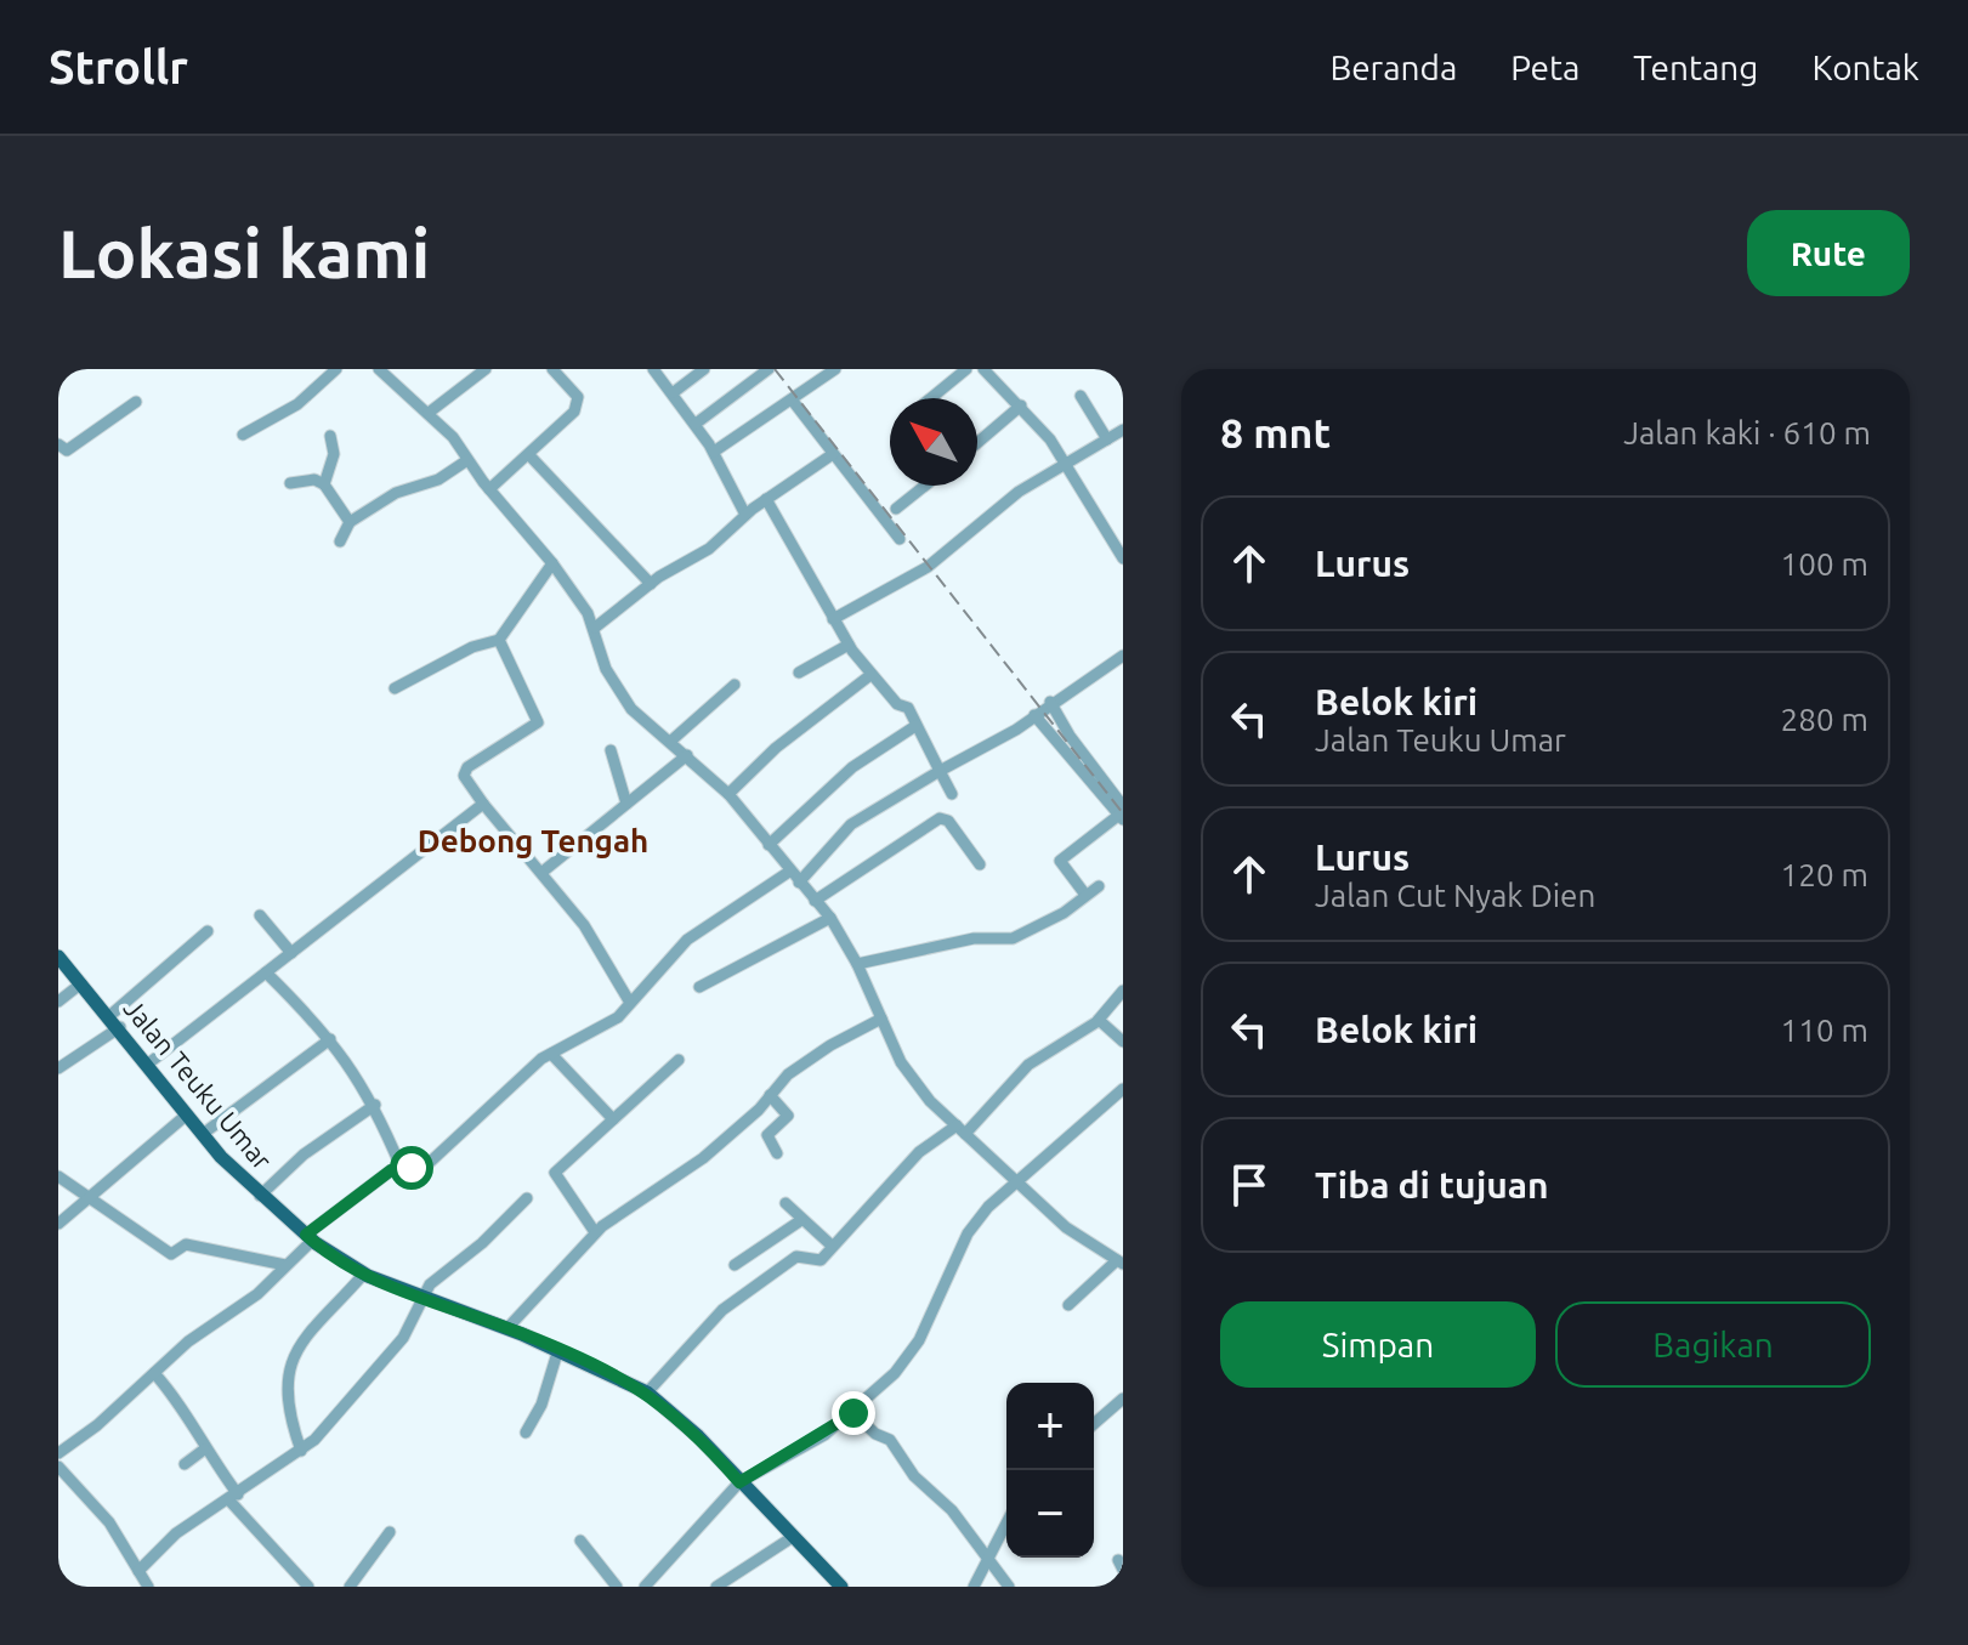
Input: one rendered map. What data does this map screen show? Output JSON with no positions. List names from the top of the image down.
{
  "streets": {
    "main road": ["Jalan Teuku Umar"]
  },
  "districts": ["Debong Tengah"],
  "north": "top left",
  "page": {
    "header": "Strollr",
    "nav": [
      "Beranda",
      "Peta",
      "Tentang",
      "Kontak"
    ],
    "buttons": [
      "Rute",
      ["Simpan", "Bagikan"]
    ],
    "title": "Lokasi kami",
    "heading": ["8 mnt", "Jalan kaki · 610 m"],
    "list": [
      ["Lurus", "100 m"],
      ["Belok kiri", "Jalan Teuku Umar", "280 m"],
      ["Lurus", "Jalan Cut Nyak Dien", "120 m"],
      ["Belok kiri", "110 m"],
      "Tiba di tujuan"
    ],
    "map_buttons": ["+", "−"]
  }
}
